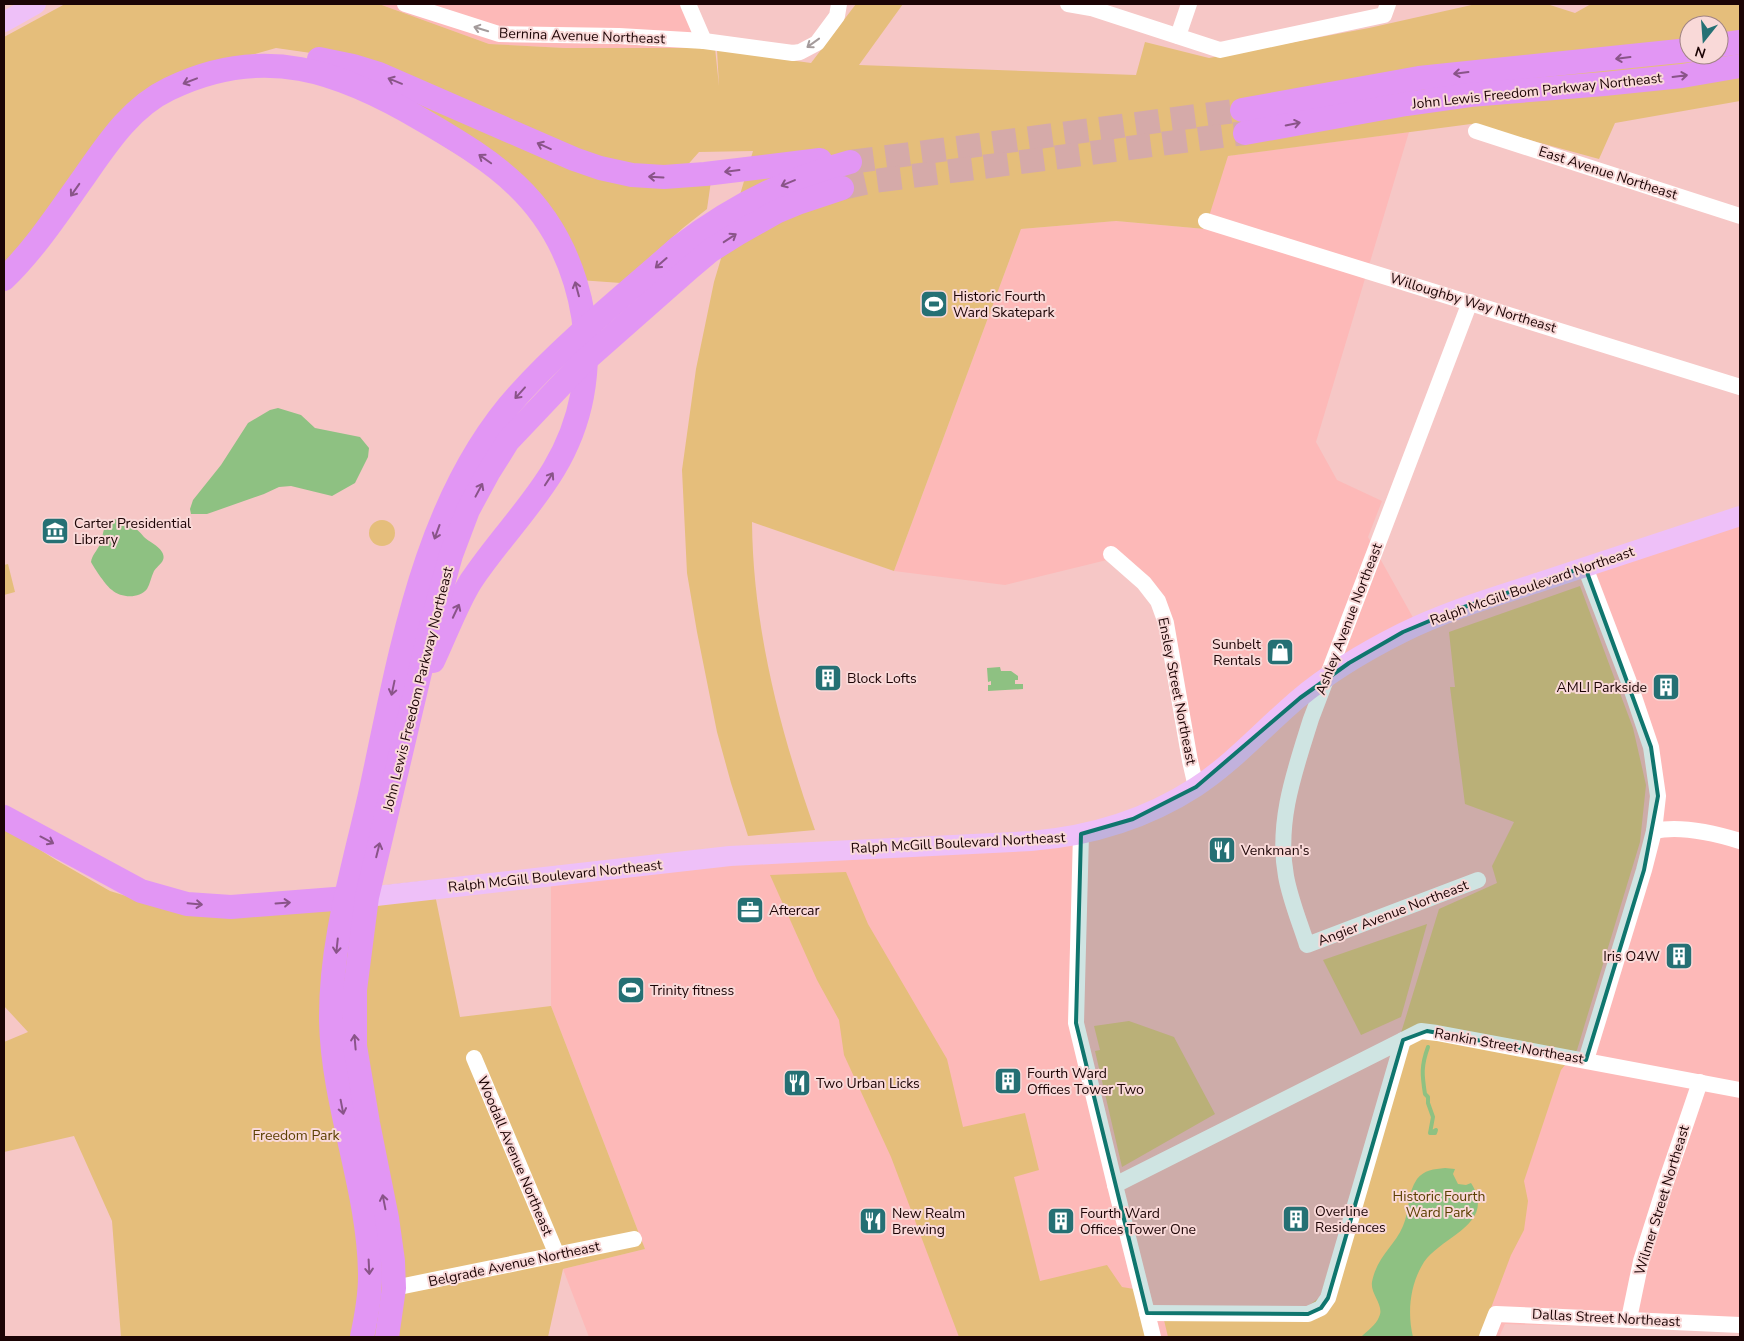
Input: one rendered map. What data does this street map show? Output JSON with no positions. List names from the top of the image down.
{
  "streets": {
    "highway": ["John Lewis Freedom Parkway Northeast"],
    "main road": ["Ralph McGill Boulevard Northeast"],
    "street": [
      "Bernina Avenue Northeast",
      "East Avenue Northeast",
      "Willoughby Way Northeast",
      "Ashley Avenue Northeast",
      "Ensley Street Northeast",
      "Angier Avenue Northeast",
      "Rankin Street Northeast",
      "Woodall Avenue Northeast",
      "Wilmer Street Northeast",
      "Belgrade Avenue Northeast",
      "Dallas Street Northeast"
    ]
  },
  "crossings": [
    ["John Lewis Freedom Parkway Northeast", "Ralph McGill Boulevard Northeast"],
    ["John Lewis Freedom Parkway Northeast", "Belgrade Avenue Northeast"],
    ["Willoughby Way Northeast", "Ashley Avenue Northeast"],
    ["Ralph McGill Boulevard Northeast", "Ashley Avenue Northeast"],
    ["Ralph McGill Boulevard Northeast", "Ensley Street Northeast"],
    ["Ashley Avenue Northeast", "Angier Avenue Northeast"],
    ["Rankin Street Northeast", "Wilmer Street Northeast"],
    ["Woodall Avenue Northeast", "Belgrade Avenue Northeast"],
    ["Wilmer Street Northeast", "Dallas Street Northeast"]
  ],
  "one_way": ["Bernina Avenue Northeast"],
  "parks": ["Freedom Park", "Historic Fourth Ward Park"],
  "places": {
    "sports": ["Historic Fourth Ward Skatepark", "Trinity fitness"],
    "museum": ["Carter Presidential Library"],
    "shop": ["Sunbelt Rentals"],
    "building": [
      "Block Lofts",
      "AMLI Parkside",
      "Iris O4W",
      "Fourth Ward Offices Tower Two",
      "Overline Residences",
      "Fourth Ward Offices Tower One"
    ],
    "restaurant": ["Venkman's", "Two Urban Licks", "New Realm Brewing"],
    "office": ["Aftercar"]
  },
  "north": "bottom"
}
